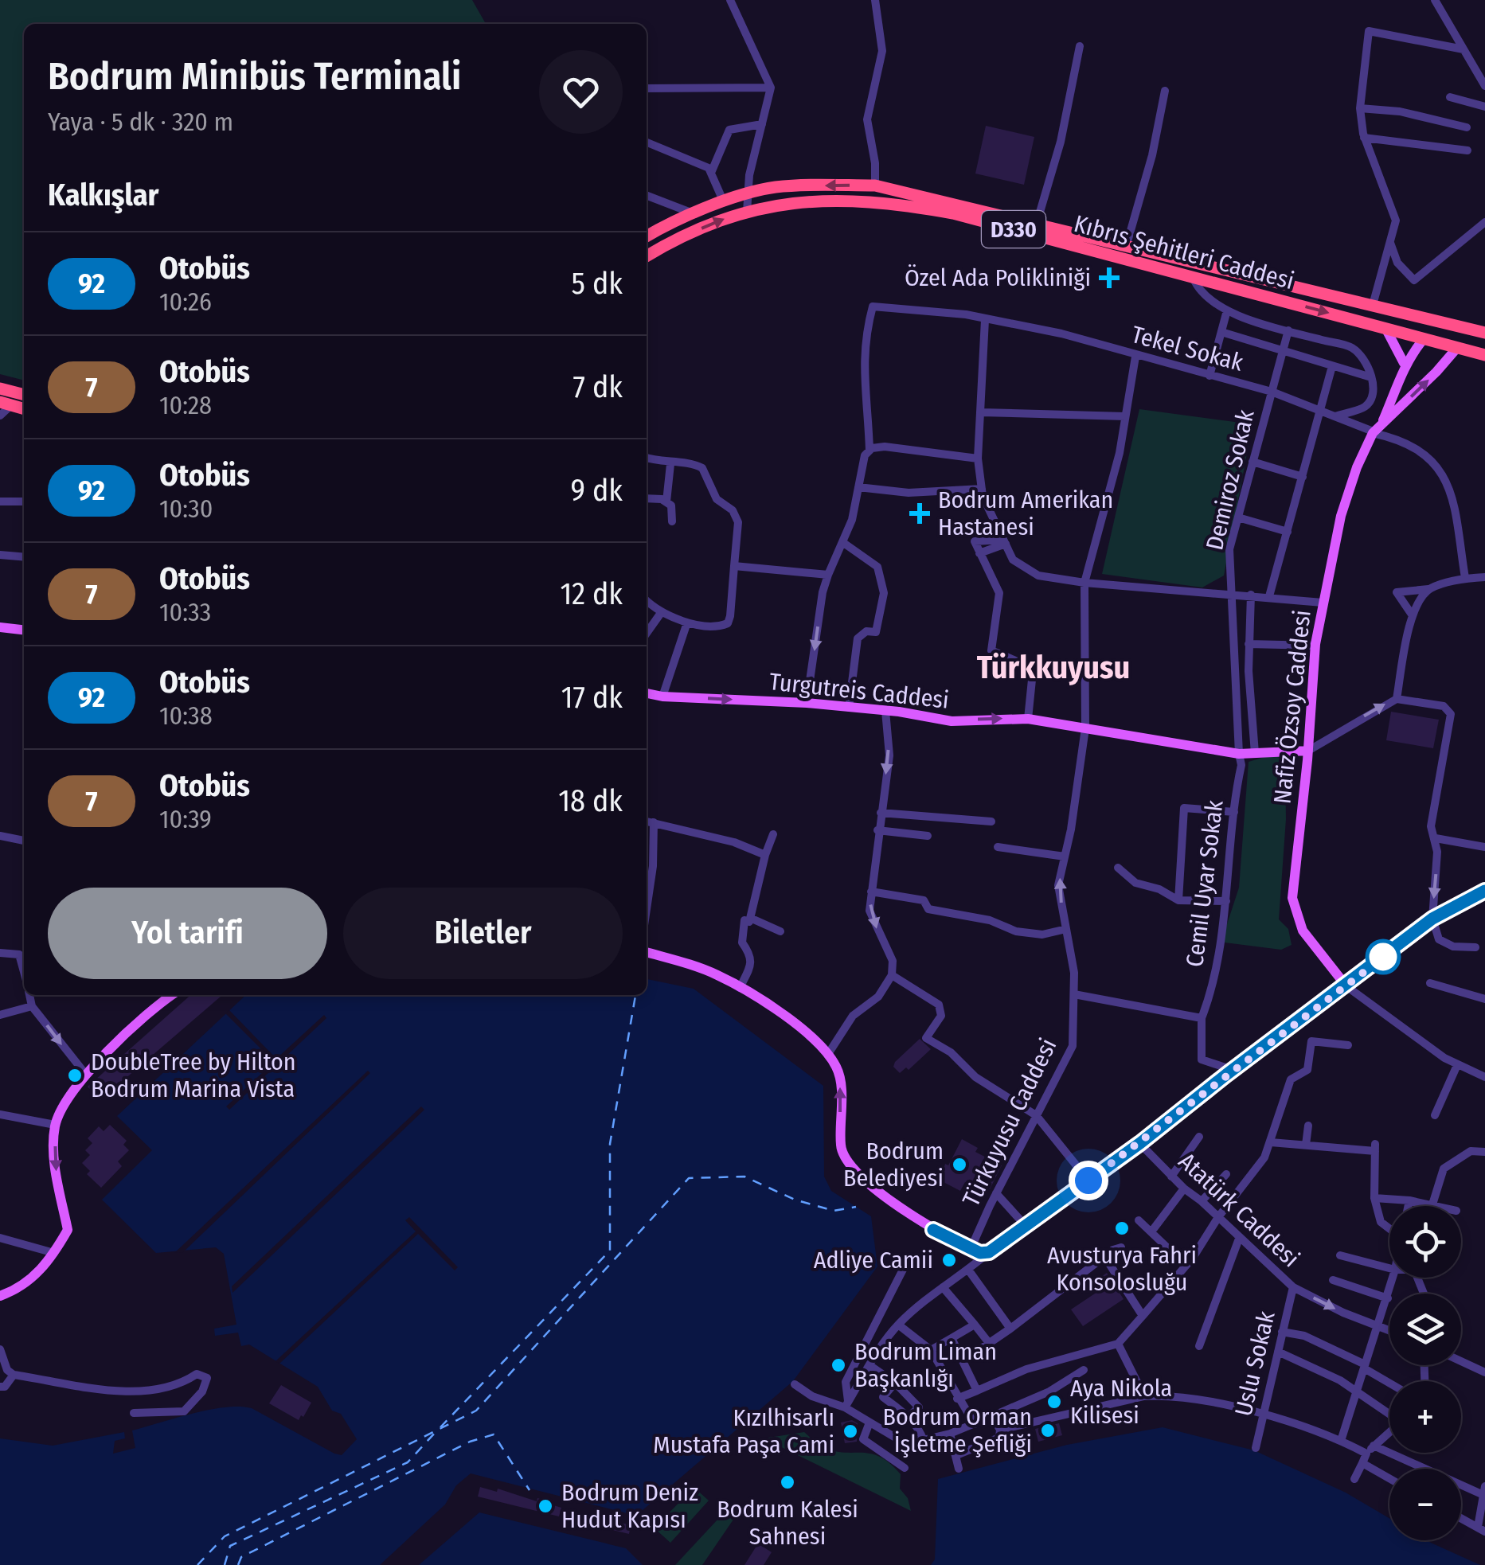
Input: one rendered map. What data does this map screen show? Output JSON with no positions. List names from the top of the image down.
{
  "streets": {
    "highway": ["D330", "Kıbrıs Şehitleri Caddesi"],
    "main road": ["Turgutreis Caddesi", "Nafiz Özsoy Caddesi"],
    "street": [
      "Tekel Sokak",
      "Demiroz Sokak",
      "Cemil Uyar Sokak",
      "Türkuyusu Caddesi",
      "Atatürk Caddesi",
      "Uslu Sokak"
    ]
  },
  "crossings": [
    ["Kıbrıs Şehitleri Caddesi", "Nafiz Özsoy Caddesi"],
    ["Tekel Sokak", "Demiroz Sokak"],
    ["Tekel Sokak", "Nafiz Özsoy Caddesi"],
    ["Tekel Sokak", "Türkuyusu Caddesi"],
    ["Demiroz Sokak", "Turgutreis Caddesi"],
    ["Demiroz Sokak", "Cemil Uyar Sokak"],
    ["Turgutreis Caddesi", "Nafiz Özsoy Caddesi"],
    ["Turgutreis Caddesi", "Cemil Uyar Sokak"],
    ["Turgutreis Caddesi", "Türkuyusu Caddesi"],
    ["Atatürk Caddesi", "Uslu Sokak"]
  ],
  "one_way": ["Turgutreis Caddesi"],
  "districts": ["Türkkuyusu"],
  "places": {
    "health": ["Özel Ada Polikliniği", "Bodrum Amerikan Hastanesi"],
    "other": [
      "DoubleTree by Hilton Bodrum Marina Vista",
      "Bodrum Belediyesi",
      "Avusturya Fahri Konsolosluğu",
      "Adliye Camii",
      "Bodrum Liman Başkanlığı",
      "Aya Nikola Kilisesi",
      "Bodrum Orman İşletme Şefliği",
      "Kızılhisarlı Mustafa Paşa Cami",
      "Bodrum Kalesi Sahnesi",
      "Bodrum Deniz Hudut Kapısı"
    ]
  },
  "lines": ["bus line 92"],
  "page": {
    "heading": [
      ["Bodrum Minibüs Terminali", "Yaya · 5 dk · 320 m"],
      "Kalkışlar"
    ],
    "list": [
      {
        "mark": "92",
        "name": "Otobüs",
        "note": "10:26",
        "value": "5 dk"
      },
      {
        "mark": "7",
        "name": "Otobüs",
        "note": "10:28",
        "value": "7 dk"
      },
      {
        "mark": "92",
        "name": "Otobüs",
        "note": "10:30",
        "value": "9 dk"
      },
      {
        "mark": "7",
        "name": "Otobüs",
        "note": "10:33",
        "value": "12 dk"
      },
      {
        "mark": "92",
        "name": "Otobüs",
        "note": "10:38",
        "value": "17 dk"
      },
      {
        "mark": "7",
        "name": "Otobüs",
        "note": "10:39",
        "value": "18 dk"
      }
    ],
    "buttons": ["Yol tarifi", "Biletler"],
    "map_buttons": ["+", "−"]
  }
}
